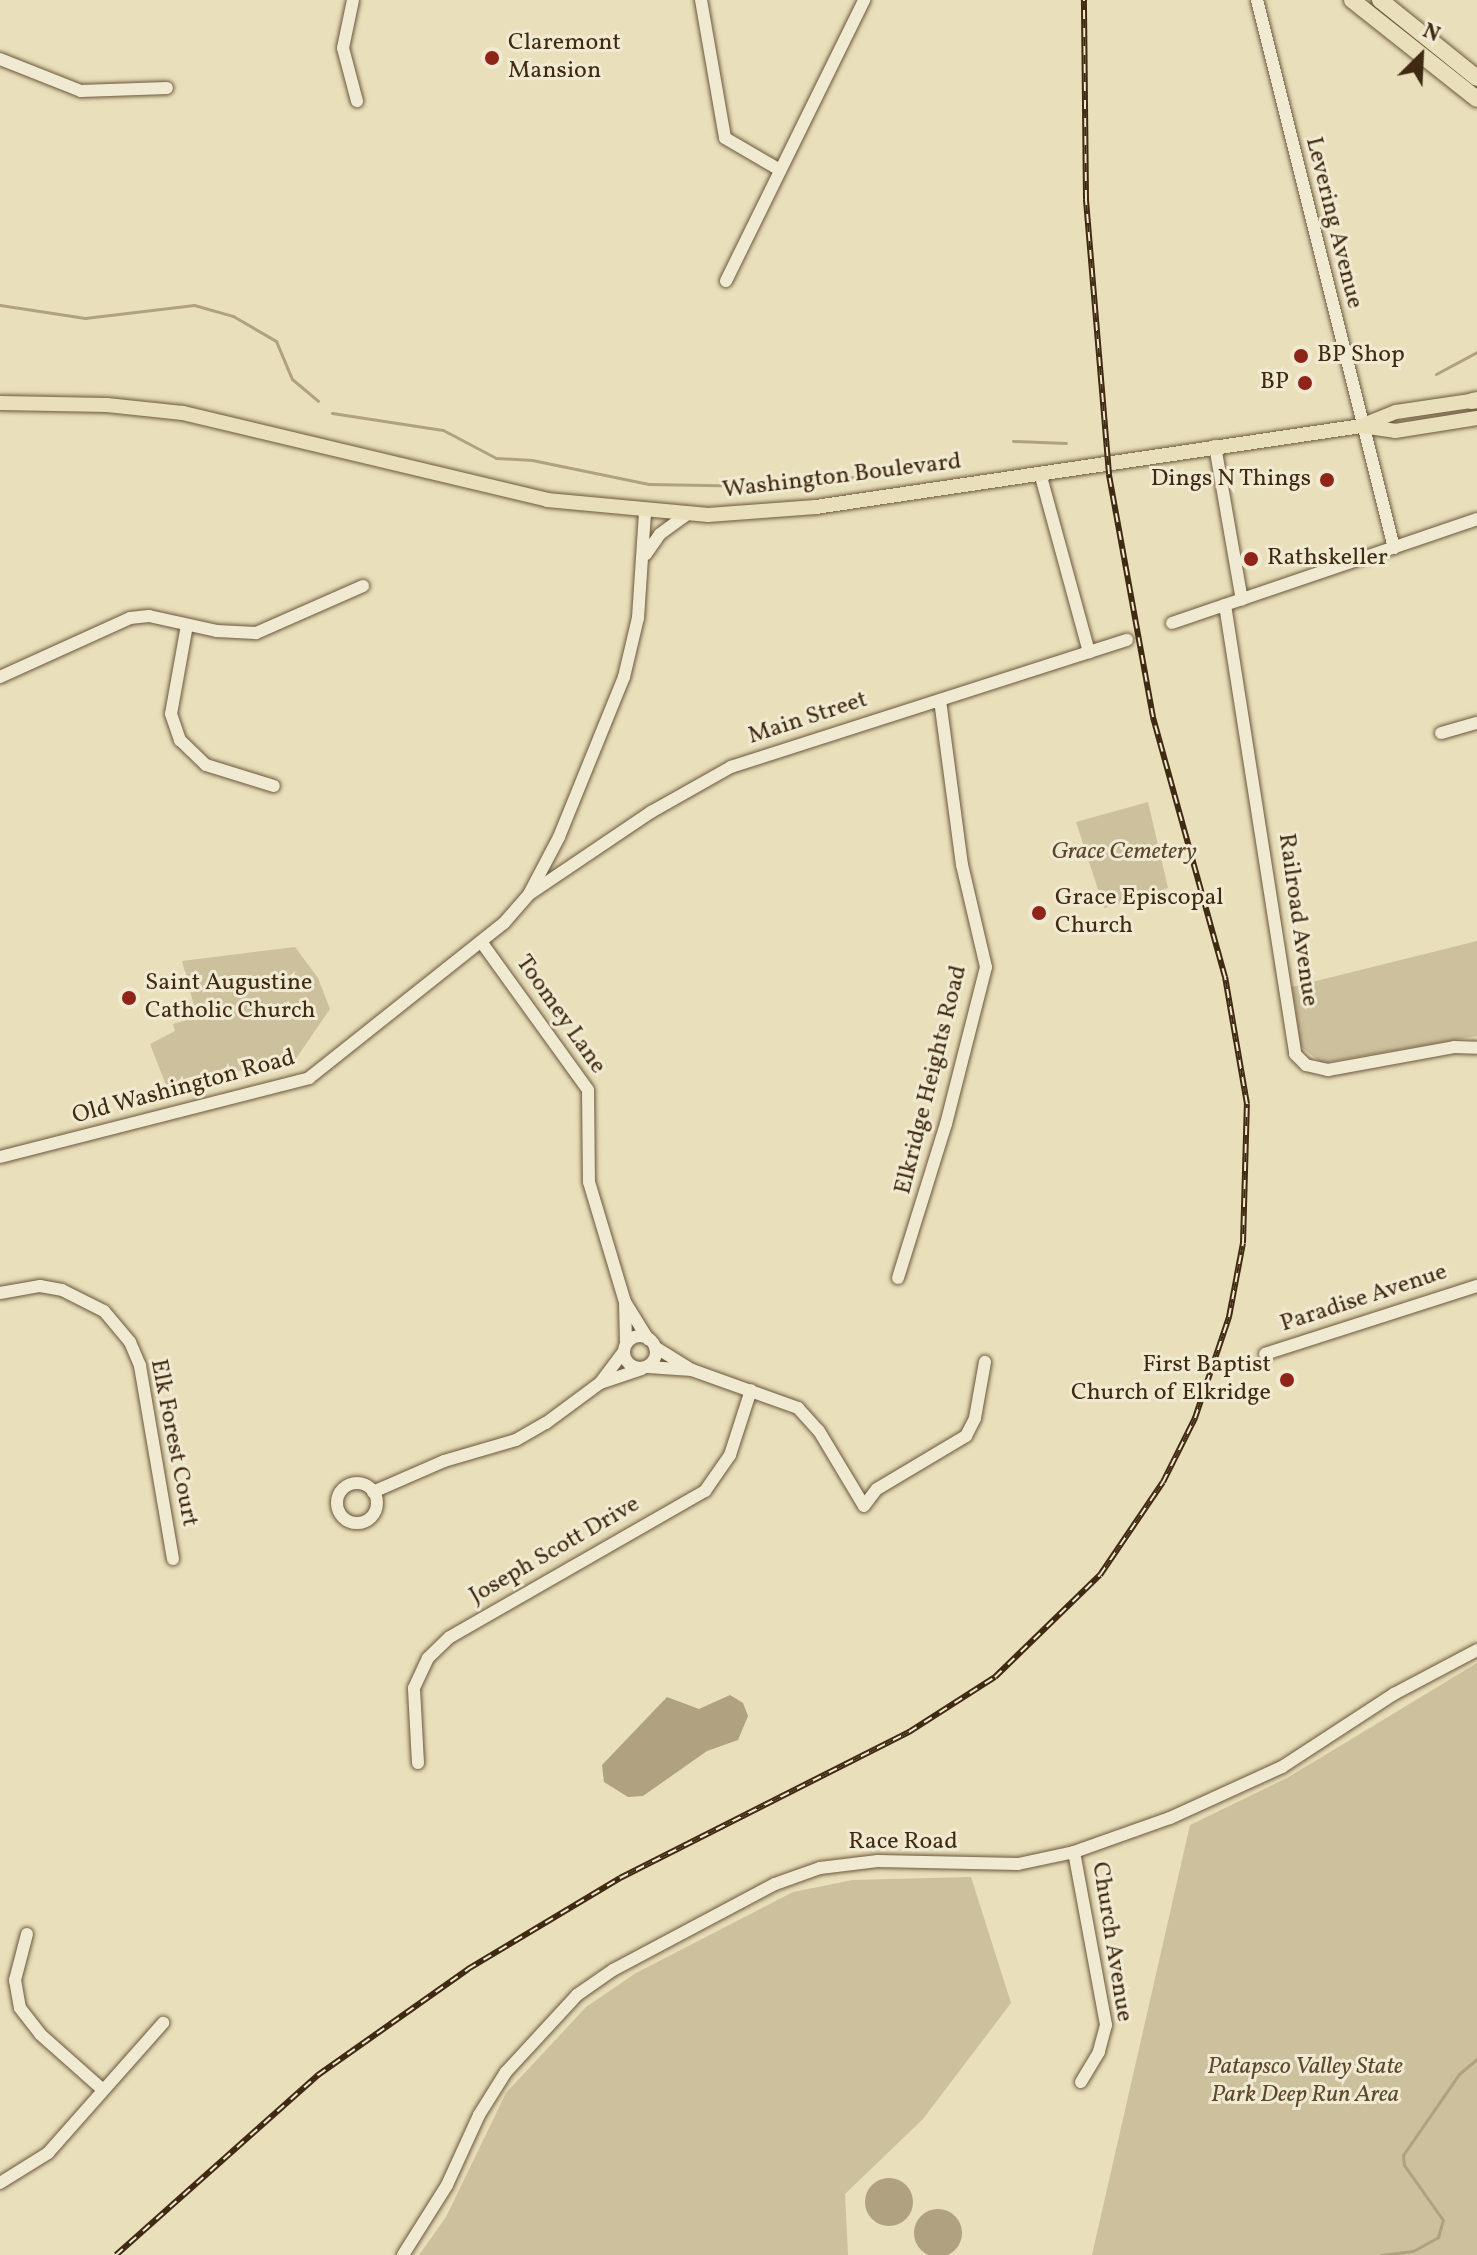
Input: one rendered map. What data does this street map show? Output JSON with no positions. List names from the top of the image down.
{
  "streets": {
    "main road": ["Washington Boulevard"],
    "street": [
      "Levering Avenue",
      "Main Street",
      "Railroad Avenue",
      "Toomey Lane",
      "Elkridge Heights Road",
      "Old Washington Road",
      "Paradise Avenue",
      "Elk Forest Court",
      "Joseph Scott Drive",
      "Race Road",
      "Church Avenue"
    ]
  },
  "crossings": [
    ["Levering Avenue", "Washington Boulevard"],
    ["Washington Boulevard", "Old Washington Road"],
    ["Main Street", "Elkridge Heights Road"],
    ["Main Street", "Old Washington Road"],
    ["Toomey Lane", "Old Washington Road"],
    ["Race Road", "Church Avenue"]
  ],
  "parks": ["Grace Cemetery", "Patapsco Valley State Park Deep Run Area"],
  "places": [
    "Claremont Mansion",
    "BP Shop",
    "BP",
    "Dings N Things",
    "Rathskeller",
    "Grace Episcopal Church",
    "Saint Augustine Catholic Church",
    "First Baptist Church of Elkridge"
  ],
  "north": "top right"
}
